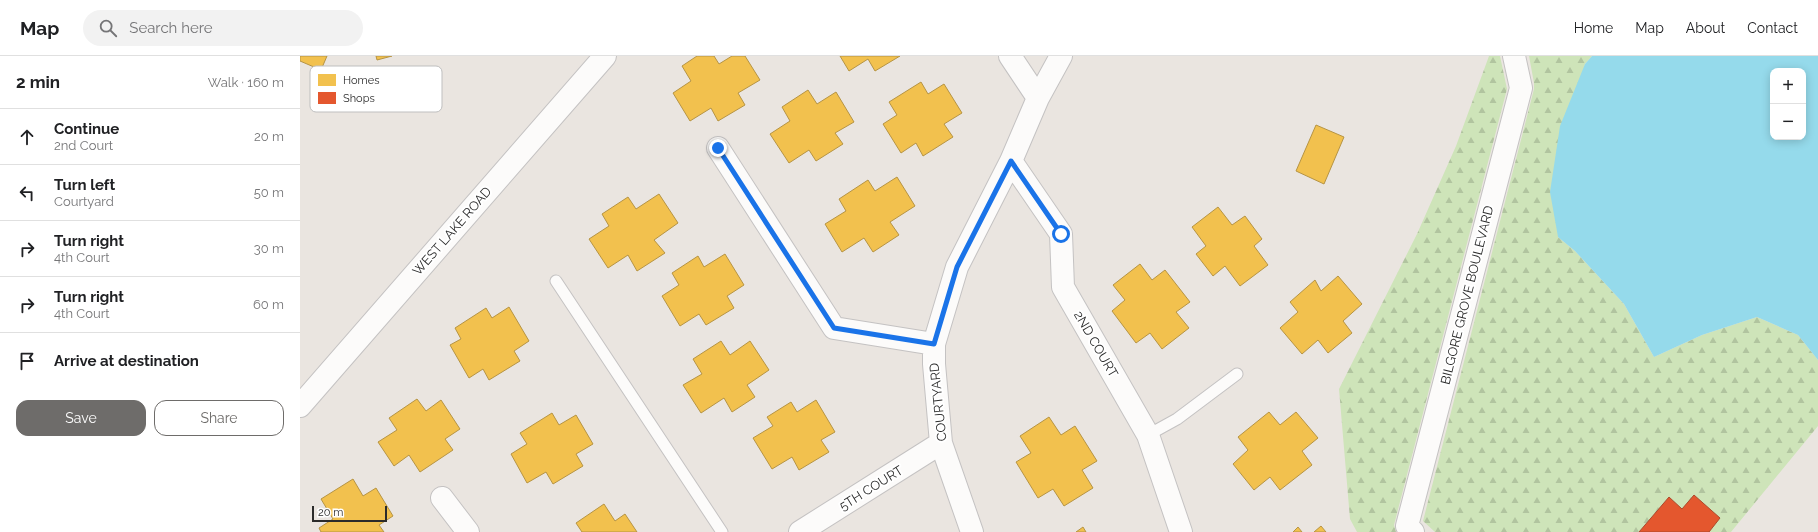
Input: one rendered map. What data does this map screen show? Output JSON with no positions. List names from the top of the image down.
{
  "streets": {
    "street": [
      "WEST LAKE ROAD",
      "BILGORE GROVE BOULEVARD",
      "2ND COURT",
      "COURTYARD",
      "5TH COURT"
    ]
  },
  "crossings": [
    ["2ND COURT", "COURTYARD"],
    ["COURTYARD", "5TH COURT"]
  ],
  "legend": ["Homes", "Shops"],
  "scale_bar": "20 m",
  "page": {
    "header": "Map",
    "search": "Search here",
    "nav": [
      "Home",
      "Map",
      "About",
      "Contact"
    ],
    "heading": ["2 min", "Walk · 160 m"],
    "map_buttons": ["+", "−"],
    "list": [
      ["Continue", "2nd Court", "20 m"],
      ["Turn left", "Courtyard", "50 m"],
      ["Turn right", "4th Court", "30 m"],
      ["Turn right", "4th Court", "60 m"],
      "Arrive at destination"
    ],
    "buttons": ["Save", "Share"],
    "scale": "20 m"
  }
}
